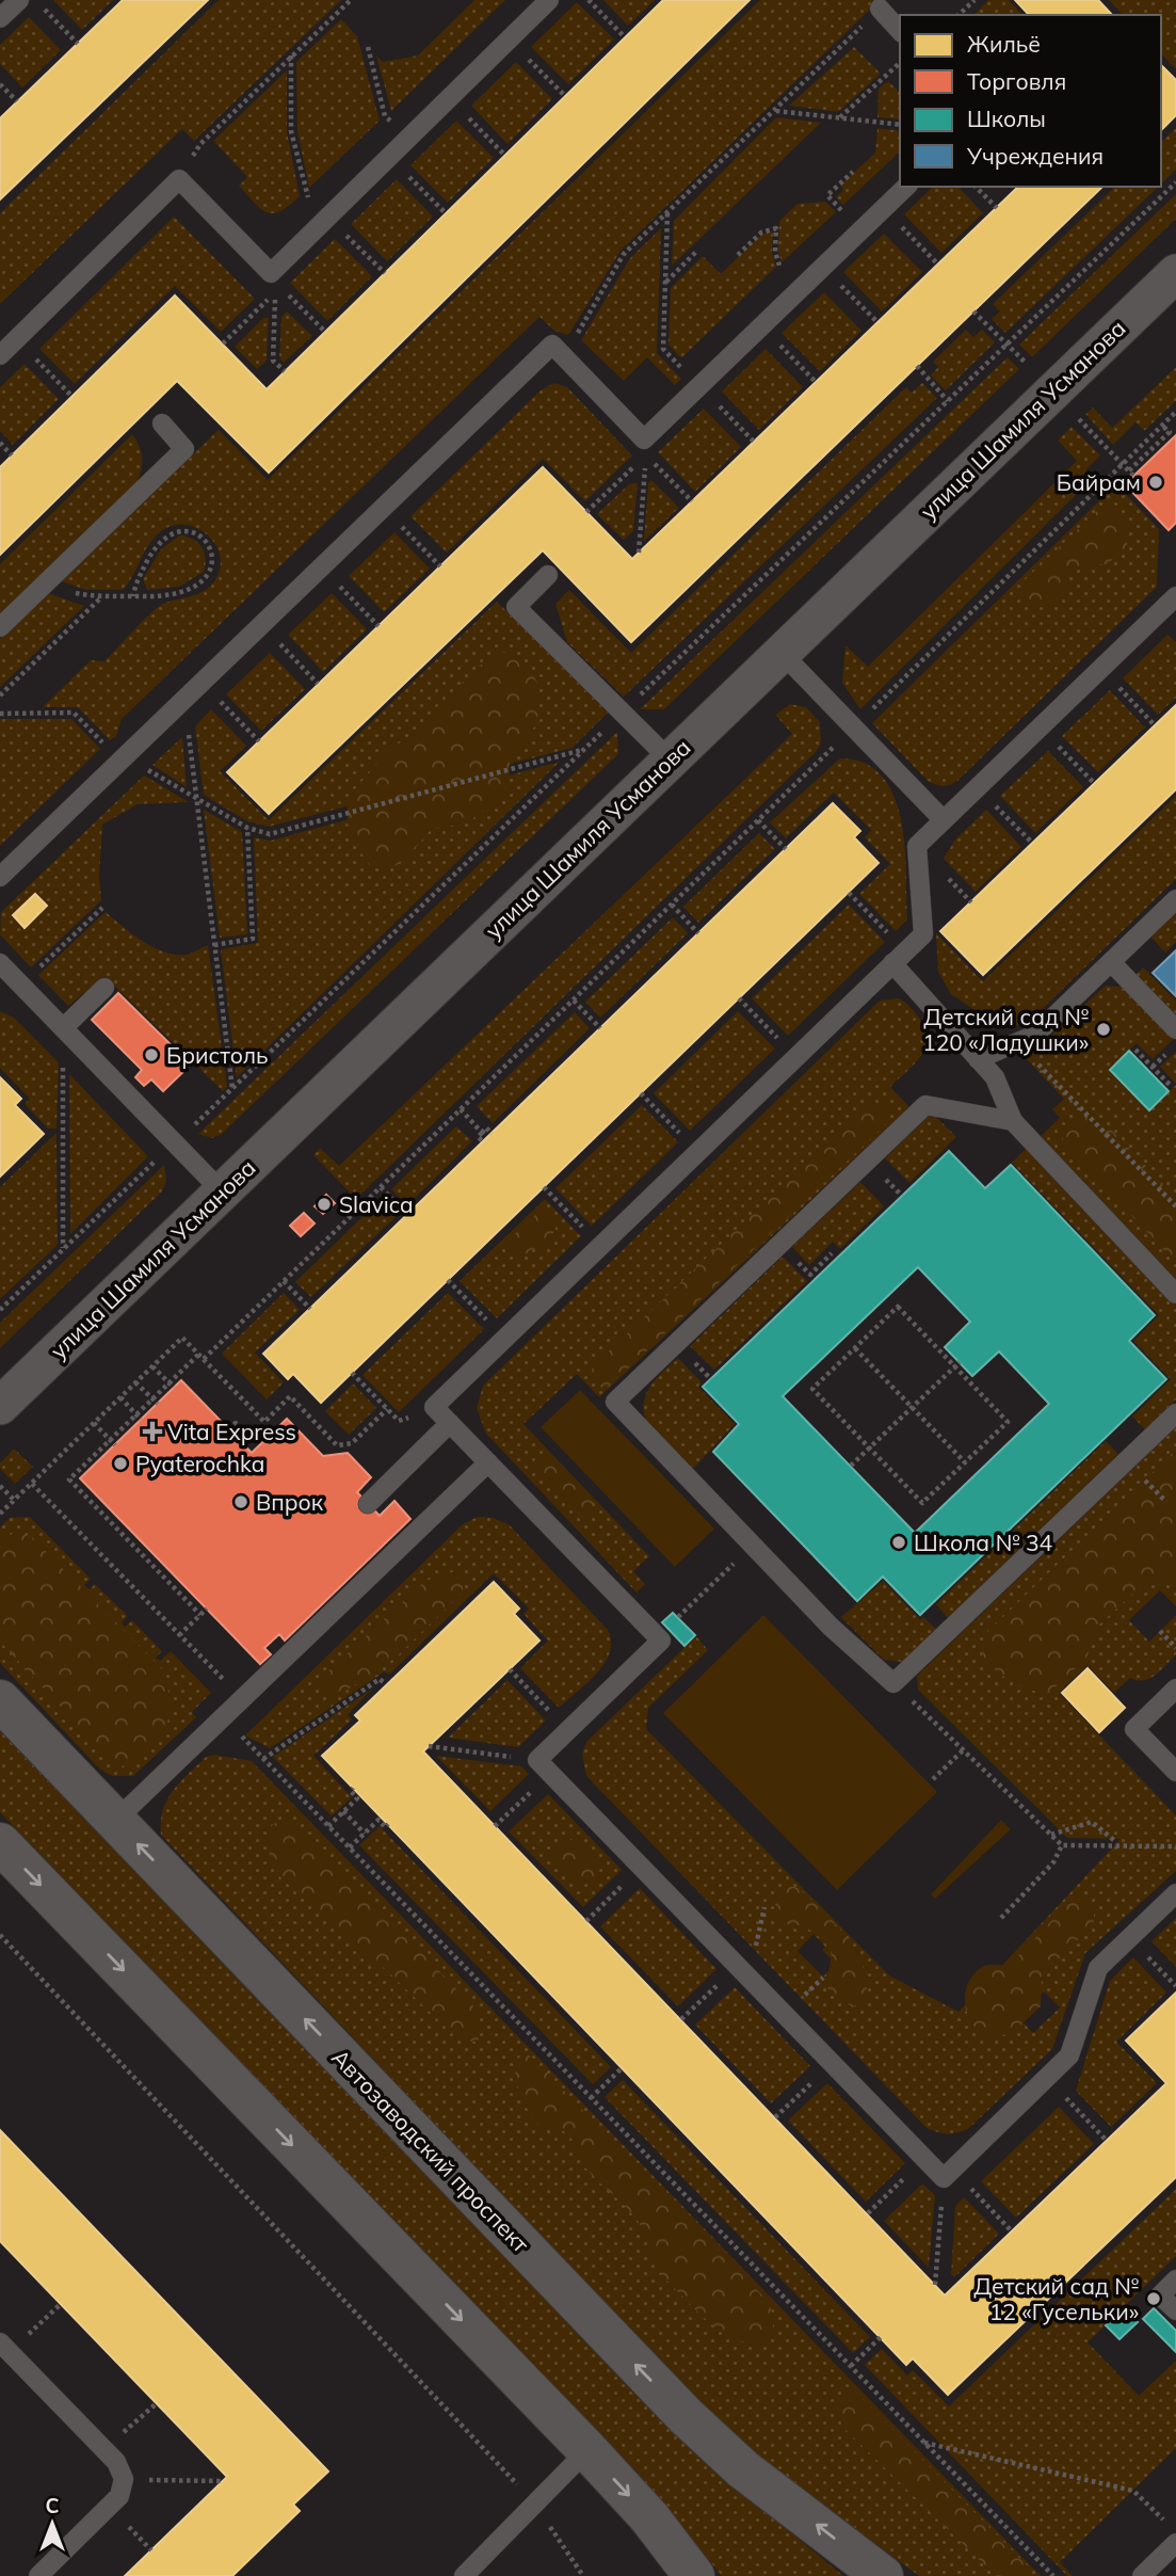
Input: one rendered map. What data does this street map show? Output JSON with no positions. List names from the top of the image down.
{
  "streets": {
    "street": ["улица Шамиля Усманова", "Автозаводский проспект"]
  },
  "places": {
    "other": [
      "Байрам",
      "Детский сад № 120 «Ладушки»",
      "Бристоль",
      "Slavica",
      "Pyaterochka",
      "Впрок",
      "Школа № 34",
      "Детский сад № 12 «Гусельки»"
    ],
    "health": ["Vita Express"]
  },
  "legend": [
    "Жильё",
    "Торговля",
    "Школы",
    "Учреждения"
  ],
  "north": "top"
}
